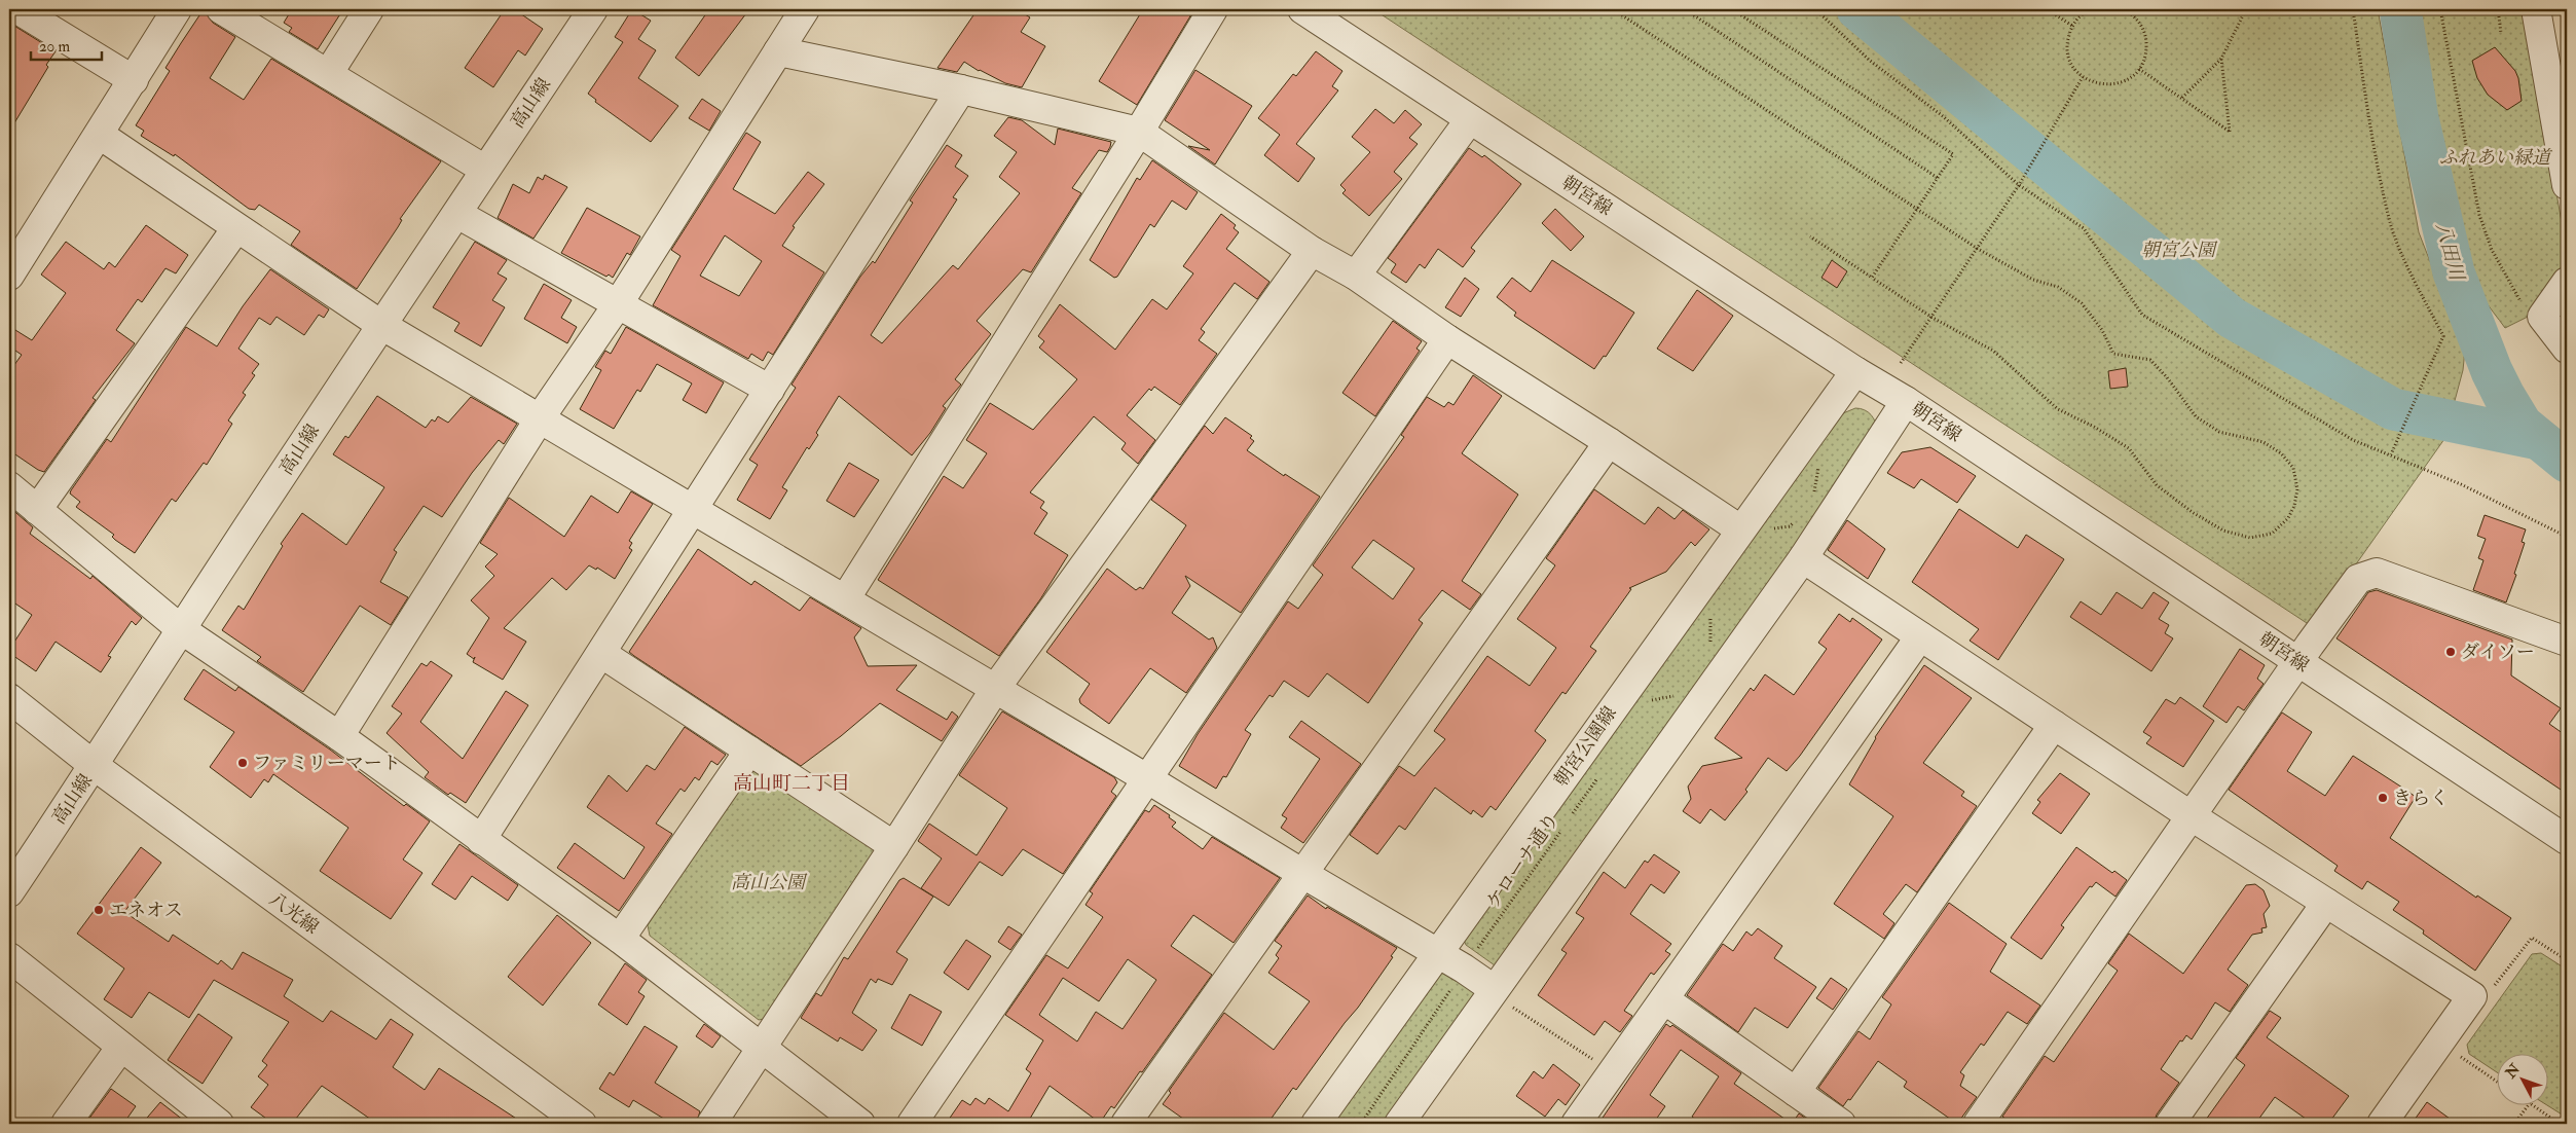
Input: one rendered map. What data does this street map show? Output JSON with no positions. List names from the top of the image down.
{
  "streets": {
    "street": [
      "高山線",
      "朝宮線",
      "朝宮公園線",
      "八光線"
    ],
    "path": ["ケローナ通り"]
  },
  "crossings": [
    ["高山線", "八光線"],
    ["朝宮線", "朝宮公園線"]
  ],
  "districts": ["高山町二丁目"],
  "water": ["八田川"],
  "parks": ["ふれあい緑道", "朝宮公園", "高山公園"],
  "places": [
    "ダイソー",
    "ファミリーマート",
    "きらく",
    "エネオス"
  ],
  "scale_bar": "20 m",
  "north": "top left"
}
